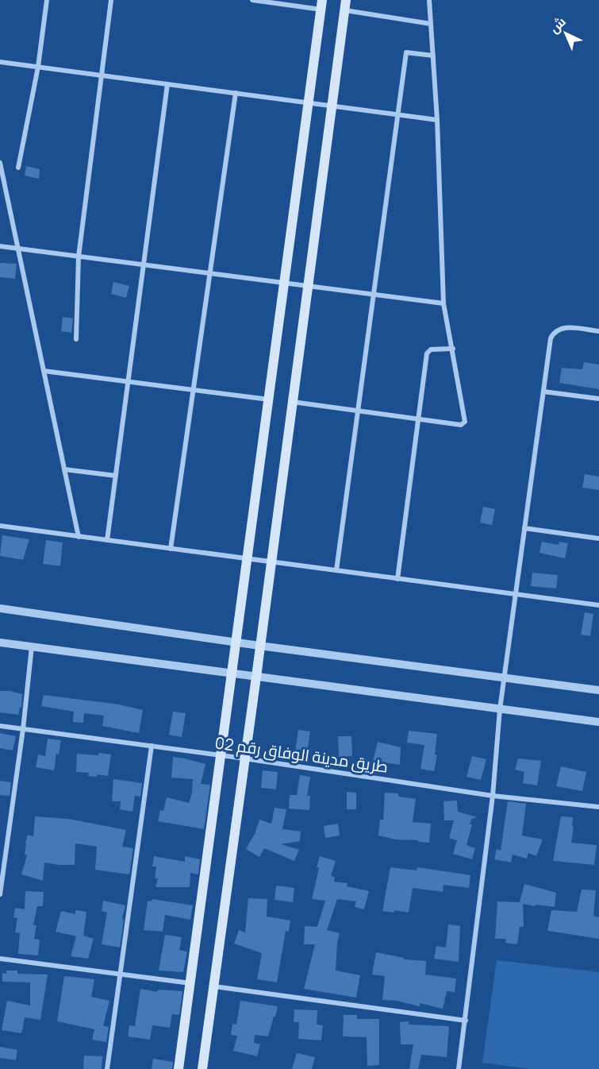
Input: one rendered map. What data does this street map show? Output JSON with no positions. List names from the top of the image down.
{
  "streets": {
    "street": ["طريق مدينة الوفاق رقم 02"]
  },
  "north": "top left"
}
